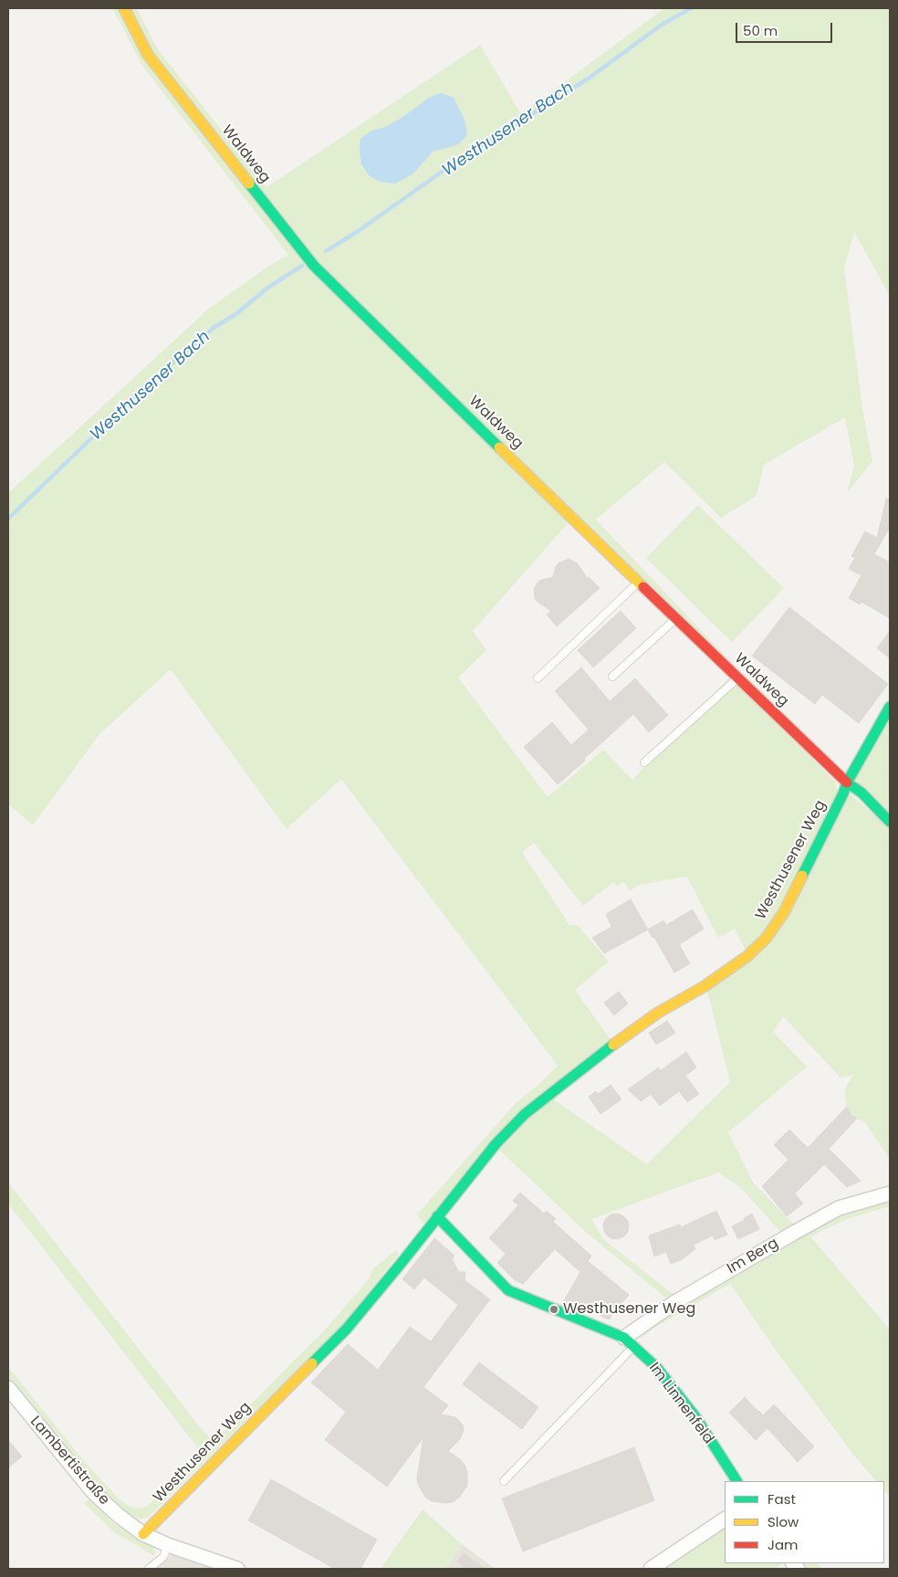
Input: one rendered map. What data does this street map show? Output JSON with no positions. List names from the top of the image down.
{
  "streets": {
    "street": [
      "Waldweg",
      "Westhusener Weg",
      "Im Berg",
      "Im Linnenfeld",
      "Lambertistraße"
    ]
  },
  "crossings": [
    ["Waldweg", "Westhusener Weg"],
    ["Westhusener Weg", "Im Linnenfeld"],
    ["Westhusener Weg", "Lambertistraße"],
    ["Im Berg", "Im Linnenfeld"]
  ],
  "water": ["Westhusener Bach"],
  "places": ["Westhusener Weg"],
  "legend": ["Fast", "Slow", "Jam"],
  "scale_bar": "50 m"
}
